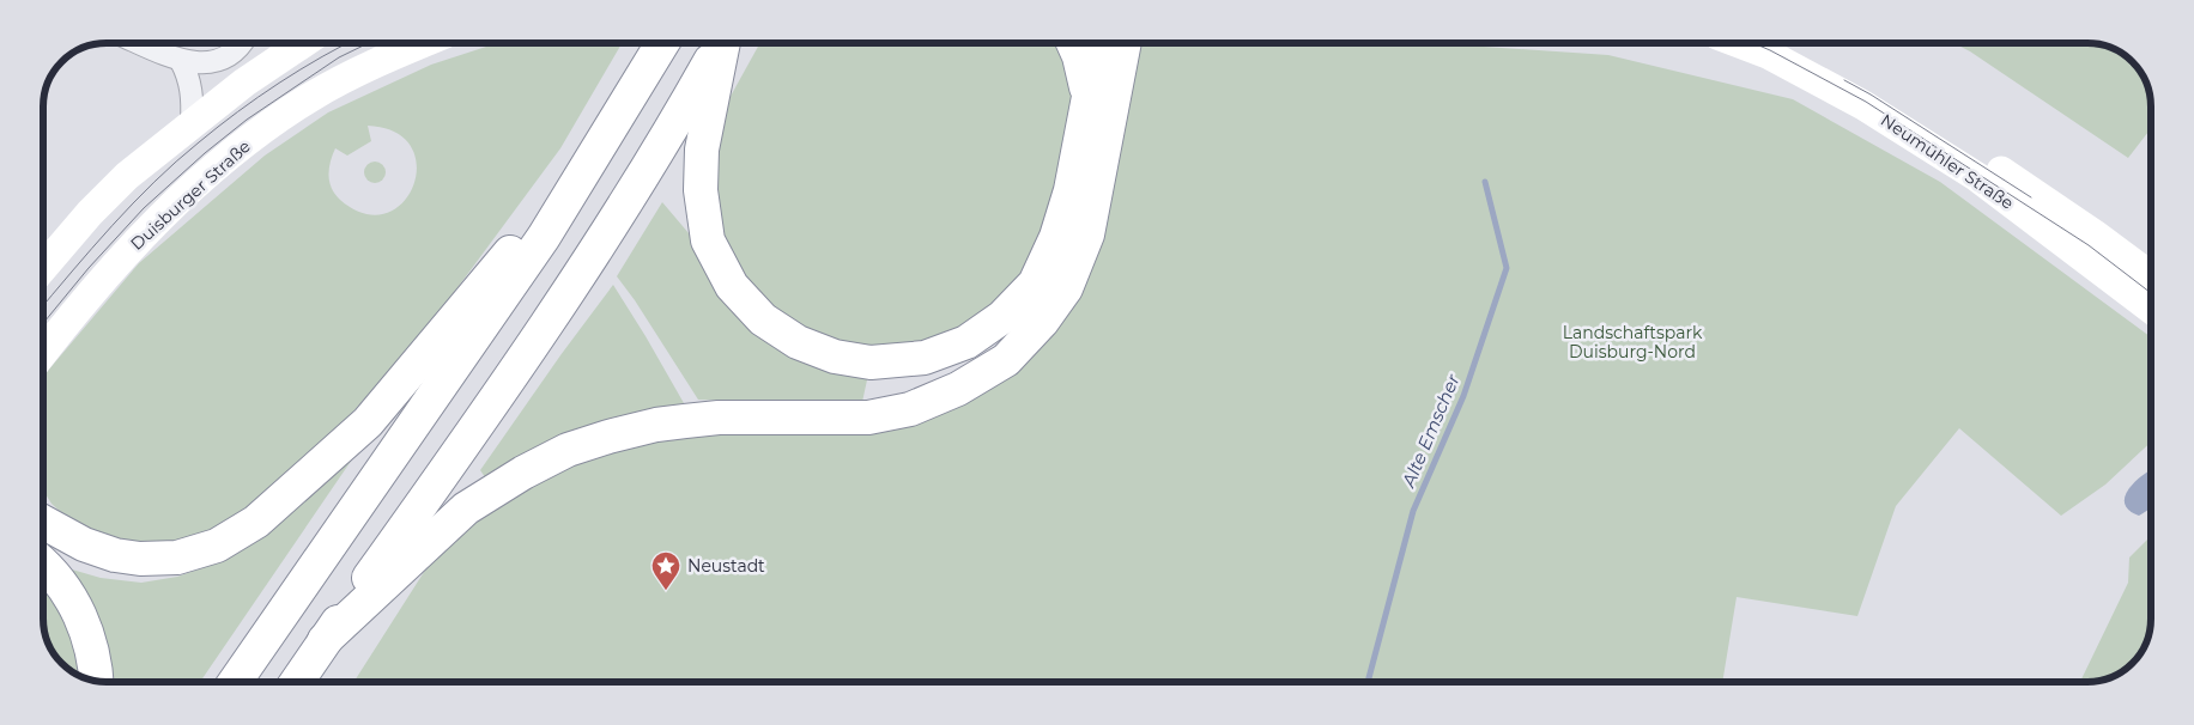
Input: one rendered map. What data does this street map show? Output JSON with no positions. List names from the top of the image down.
{
  "streets": {
    "main road": ["Neumühler Straße", "Duisburger Straße"]
  },
  "water": ["Alte Emscher"],
  "parks": ["Landschaftspark Duisburg-Nord"],
  "places": {
    "place": ["Neustadt"]
  }
}
